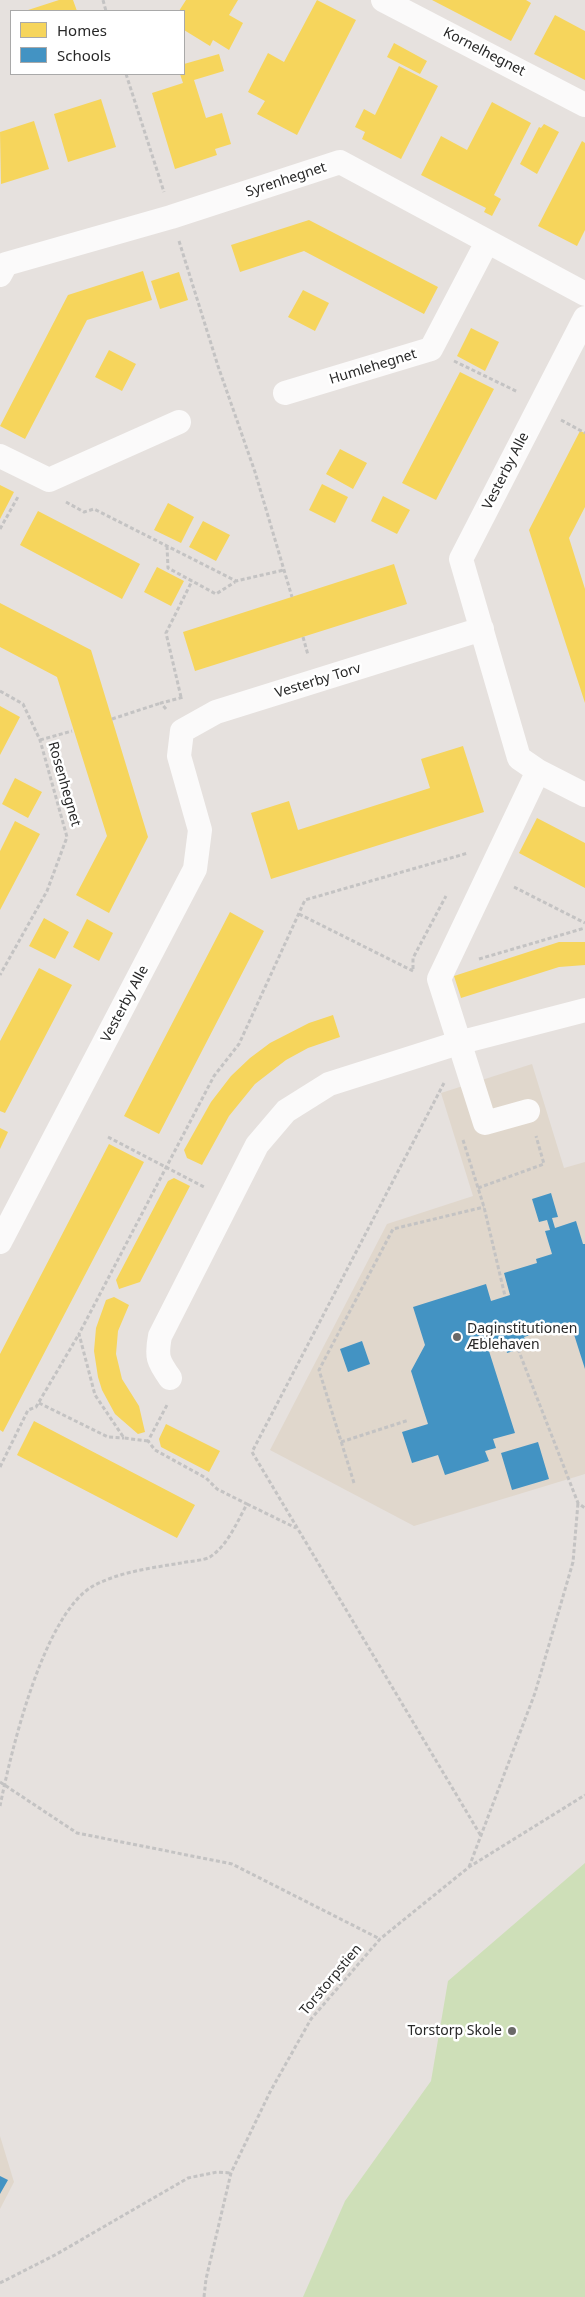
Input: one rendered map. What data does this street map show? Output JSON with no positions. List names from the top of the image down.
{
  "streets": {
    "street": [
      "Kornelhegnet",
      "Syrenhegnet",
      "Humlehegnet",
      "Vesterby Alle",
      "Vesterby Torv"
    ],
    "path": ["Rosenhegnet", "Torstorpstien"]
  },
  "crossings": [
    ["Syrenhegnet", "Humlehegnet"],
    ["Vesterby Alle", "Vesterby Torv"]
  ],
  "places": ["Daginstitutionen Æblehaven", "Torstorp Skole"],
  "legend": ["Homes", "Schools"]
}
